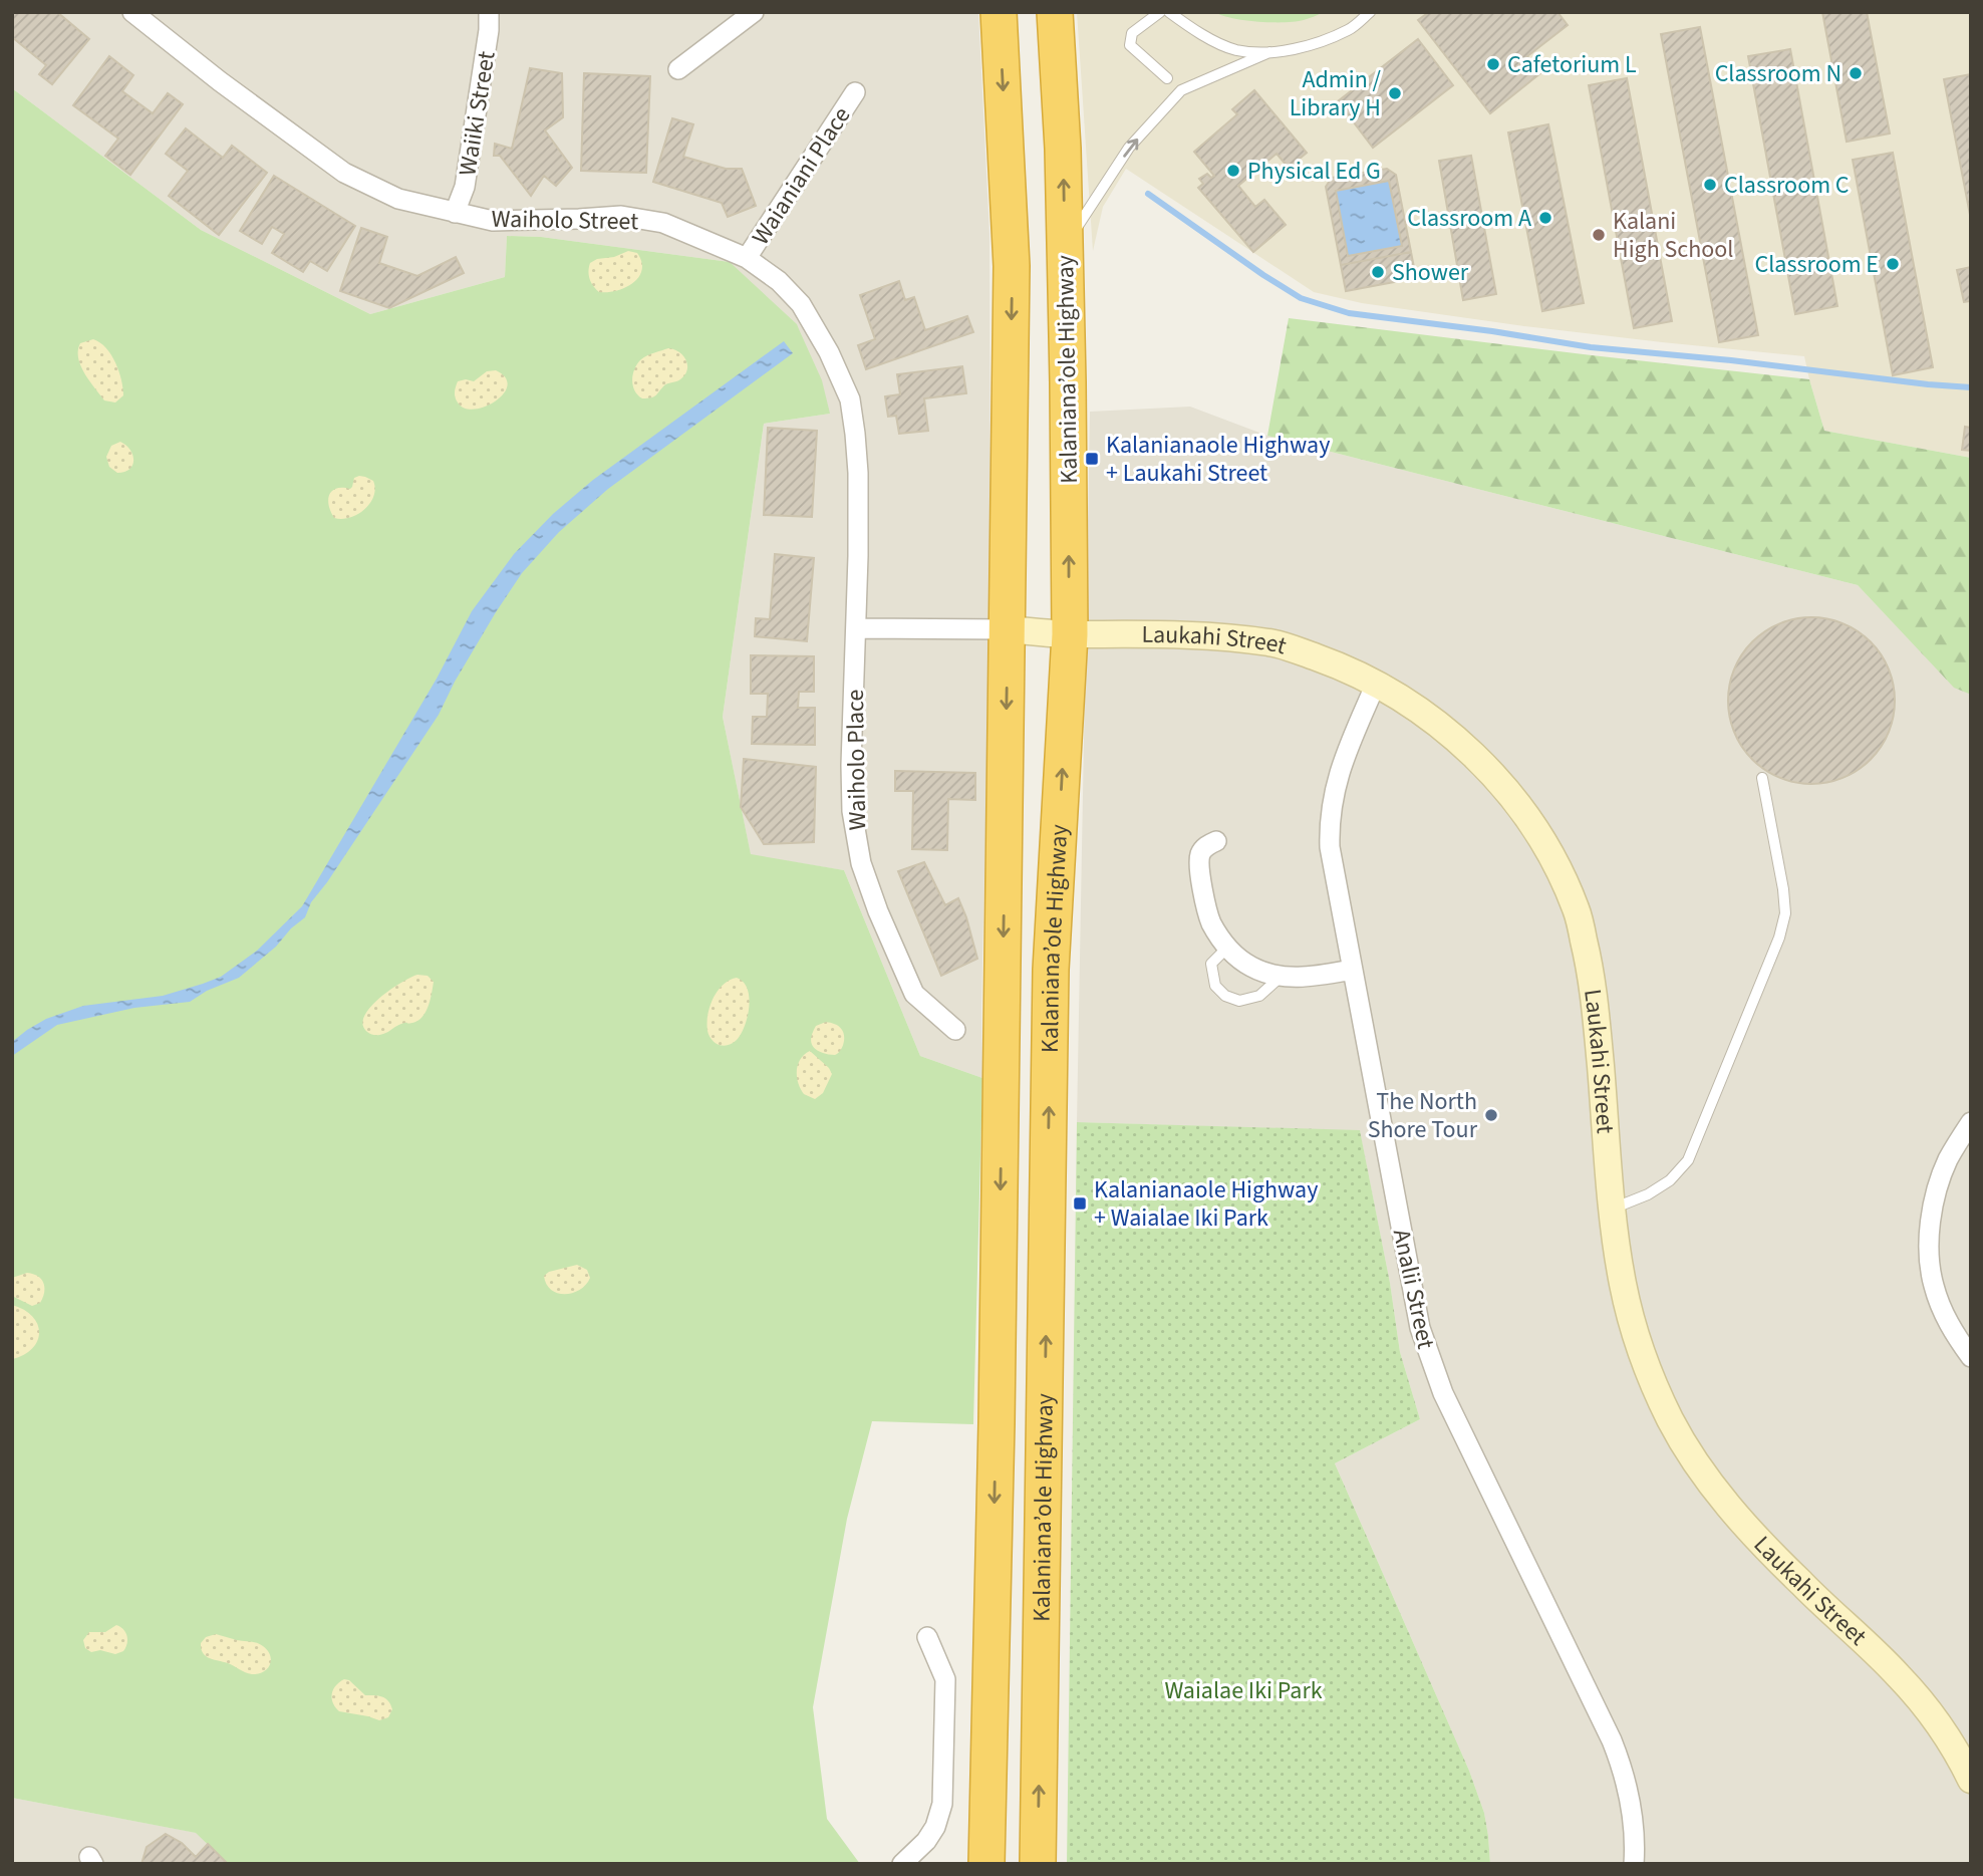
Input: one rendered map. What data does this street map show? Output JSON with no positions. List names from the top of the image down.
{
  "streets": {
    "highway": ["Kalaniana’ole Highway"],
    "street": [
      "Waiiki Street",
      "Waianiani Place",
      "Waiholo Street",
      "Laukahi Street",
      "Waiholo Place",
      "Analii Street"
    ]
  },
  "crossings": [
    ["Waiiki Street", "Waiholo Street"],
    ["Waianiani Place", "Waiholo Street"],
    ["Waiholo Street", "Waiholo Place"],
    ["Kalaniana’ole Highway", "Laukahi Street"],
    ["Laukahi Street", "Analii Street"]
  ],
  "parks": ["Waialae Iki Park"],
  "places": {
    "other": [
      "Cafetorium L",
      "Classroom N",
      "Admin / Library H",
      "Physical Ed G",
      "Classroom C",
      "Classroom A",
      "Kalani High School",
      "Classroom E",
      "Shower",
      "The North Shore Tour"
    ],
    "transit": ["Kalanianaole Highway + Laukahi Street", "Kalanianaole Highway + Waialae Iki Park"]
  }
}
